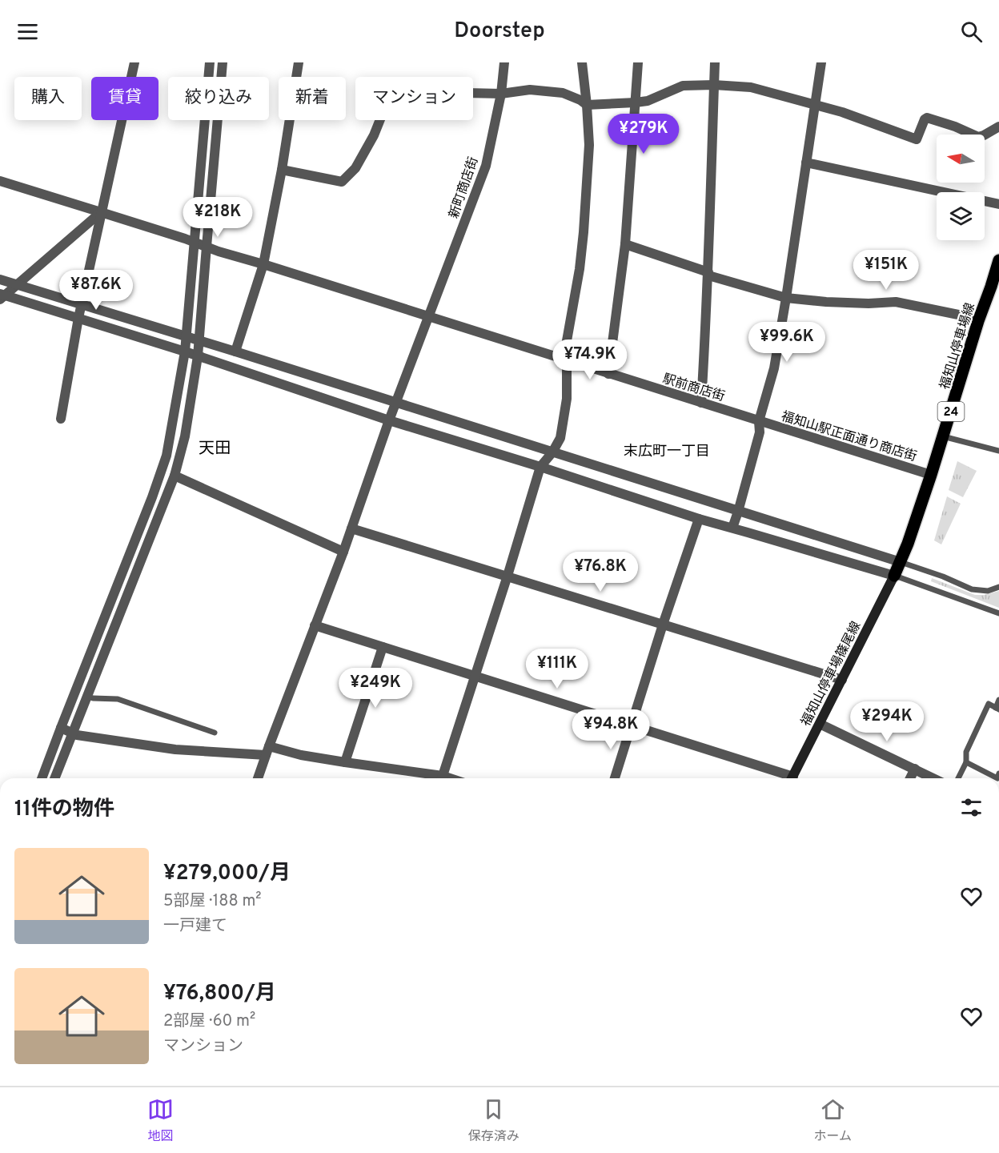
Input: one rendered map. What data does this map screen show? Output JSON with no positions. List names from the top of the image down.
{
  "streets": {
    "main road": ["福知山停車場線", "24", "福知山停車場篠尾線"],
    "street": ["新町商店街", "駅前商店街", "福知山駅正面通り商店街"]
  },
  "crossings": [
    ["新町商店街", "駅前商店街"],
    ["福知山停車場線", "福知山駅正面通り商店街"],
    ["福知山停車場線", "福知山停車場篠尾線"],
    ["駅前商店街", "福知山駅正面通り商店街"]
  ],
  "districts": ["天田", "末広町一丁目"],
  "north": "left",
  "page": {
    "header": "Doorstep",
    "chip": [
      "購入",
      "賃貸",
      "絞り込み",
      "新着",
      "マンション"
    ],
    "price": [
      "¥279K",
      "¥218K",
      "¥151K",
      "¥87.6K",
      "¥99.6K",
      "¥74.9K",
      "¥76.8K",
      "¥111K",
      "¥249K",
      "¥294K",
      "¥94.8K"
    ],
    "heading": "11件の物件",
    "list": [
      {
        "name": "¥279,000/月",
        "note": "5部屋 · 188 m² · 一戸建て"
      },
      {
        "name": "¥76,800/月",
        "note": "2部屋 · 60 m² · マンション"
      }
    ],
    "tabs": ["地図", "保存済み", "ホーム"]
  }
}
